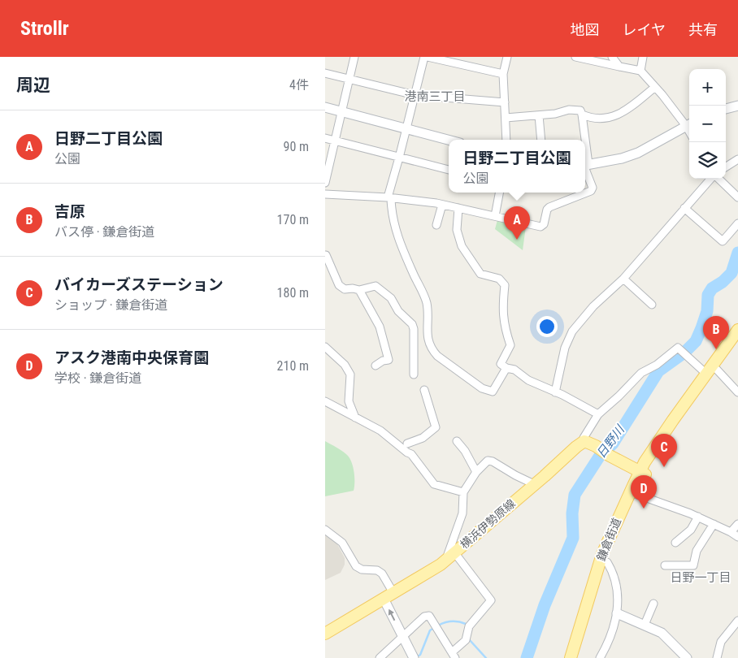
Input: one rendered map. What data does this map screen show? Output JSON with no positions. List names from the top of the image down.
{
  "streets": {
    "main road": ["横浜伊勢原線", "鎌倉街道"]
  },
  "districts": ["港南三丁目", "日野一丁目"],
  "water": ["日野川"],
  "page": {
    "header": "Strollr",
    "nav": ["地図", "レイヤ", "共有"],
    "heading": ["周辺", "4件"],
    "map_buttons": ["+", "−"],
    "list": [
      {
        "mark": "A",
        "name": "日野二丁目公園",
        "note": "公園",
        "value": "90 m"
      },
      {
        "mark": "B",
        "name": "吉原",
        "note": "バス停 · 鎌倉街道",
        "value": "170 m"
      },
      {
        "mark": "C",
        "name": "バイカーズステーション",
        "note": "ショップ · 鎌倉街道",
        "value": "180 m"
      },
      {
        "mark": "D",
        "name": "アスク港南中央保育園",
        "note": "学校 · 鎌倉街道",
        "value": "210 m"
      }
    ],
    "popup": ["日野二丁目公園", "公園"],
    "pins": [
      "A",
      "B",
      "C",
      "D"
    ]
  }
}
